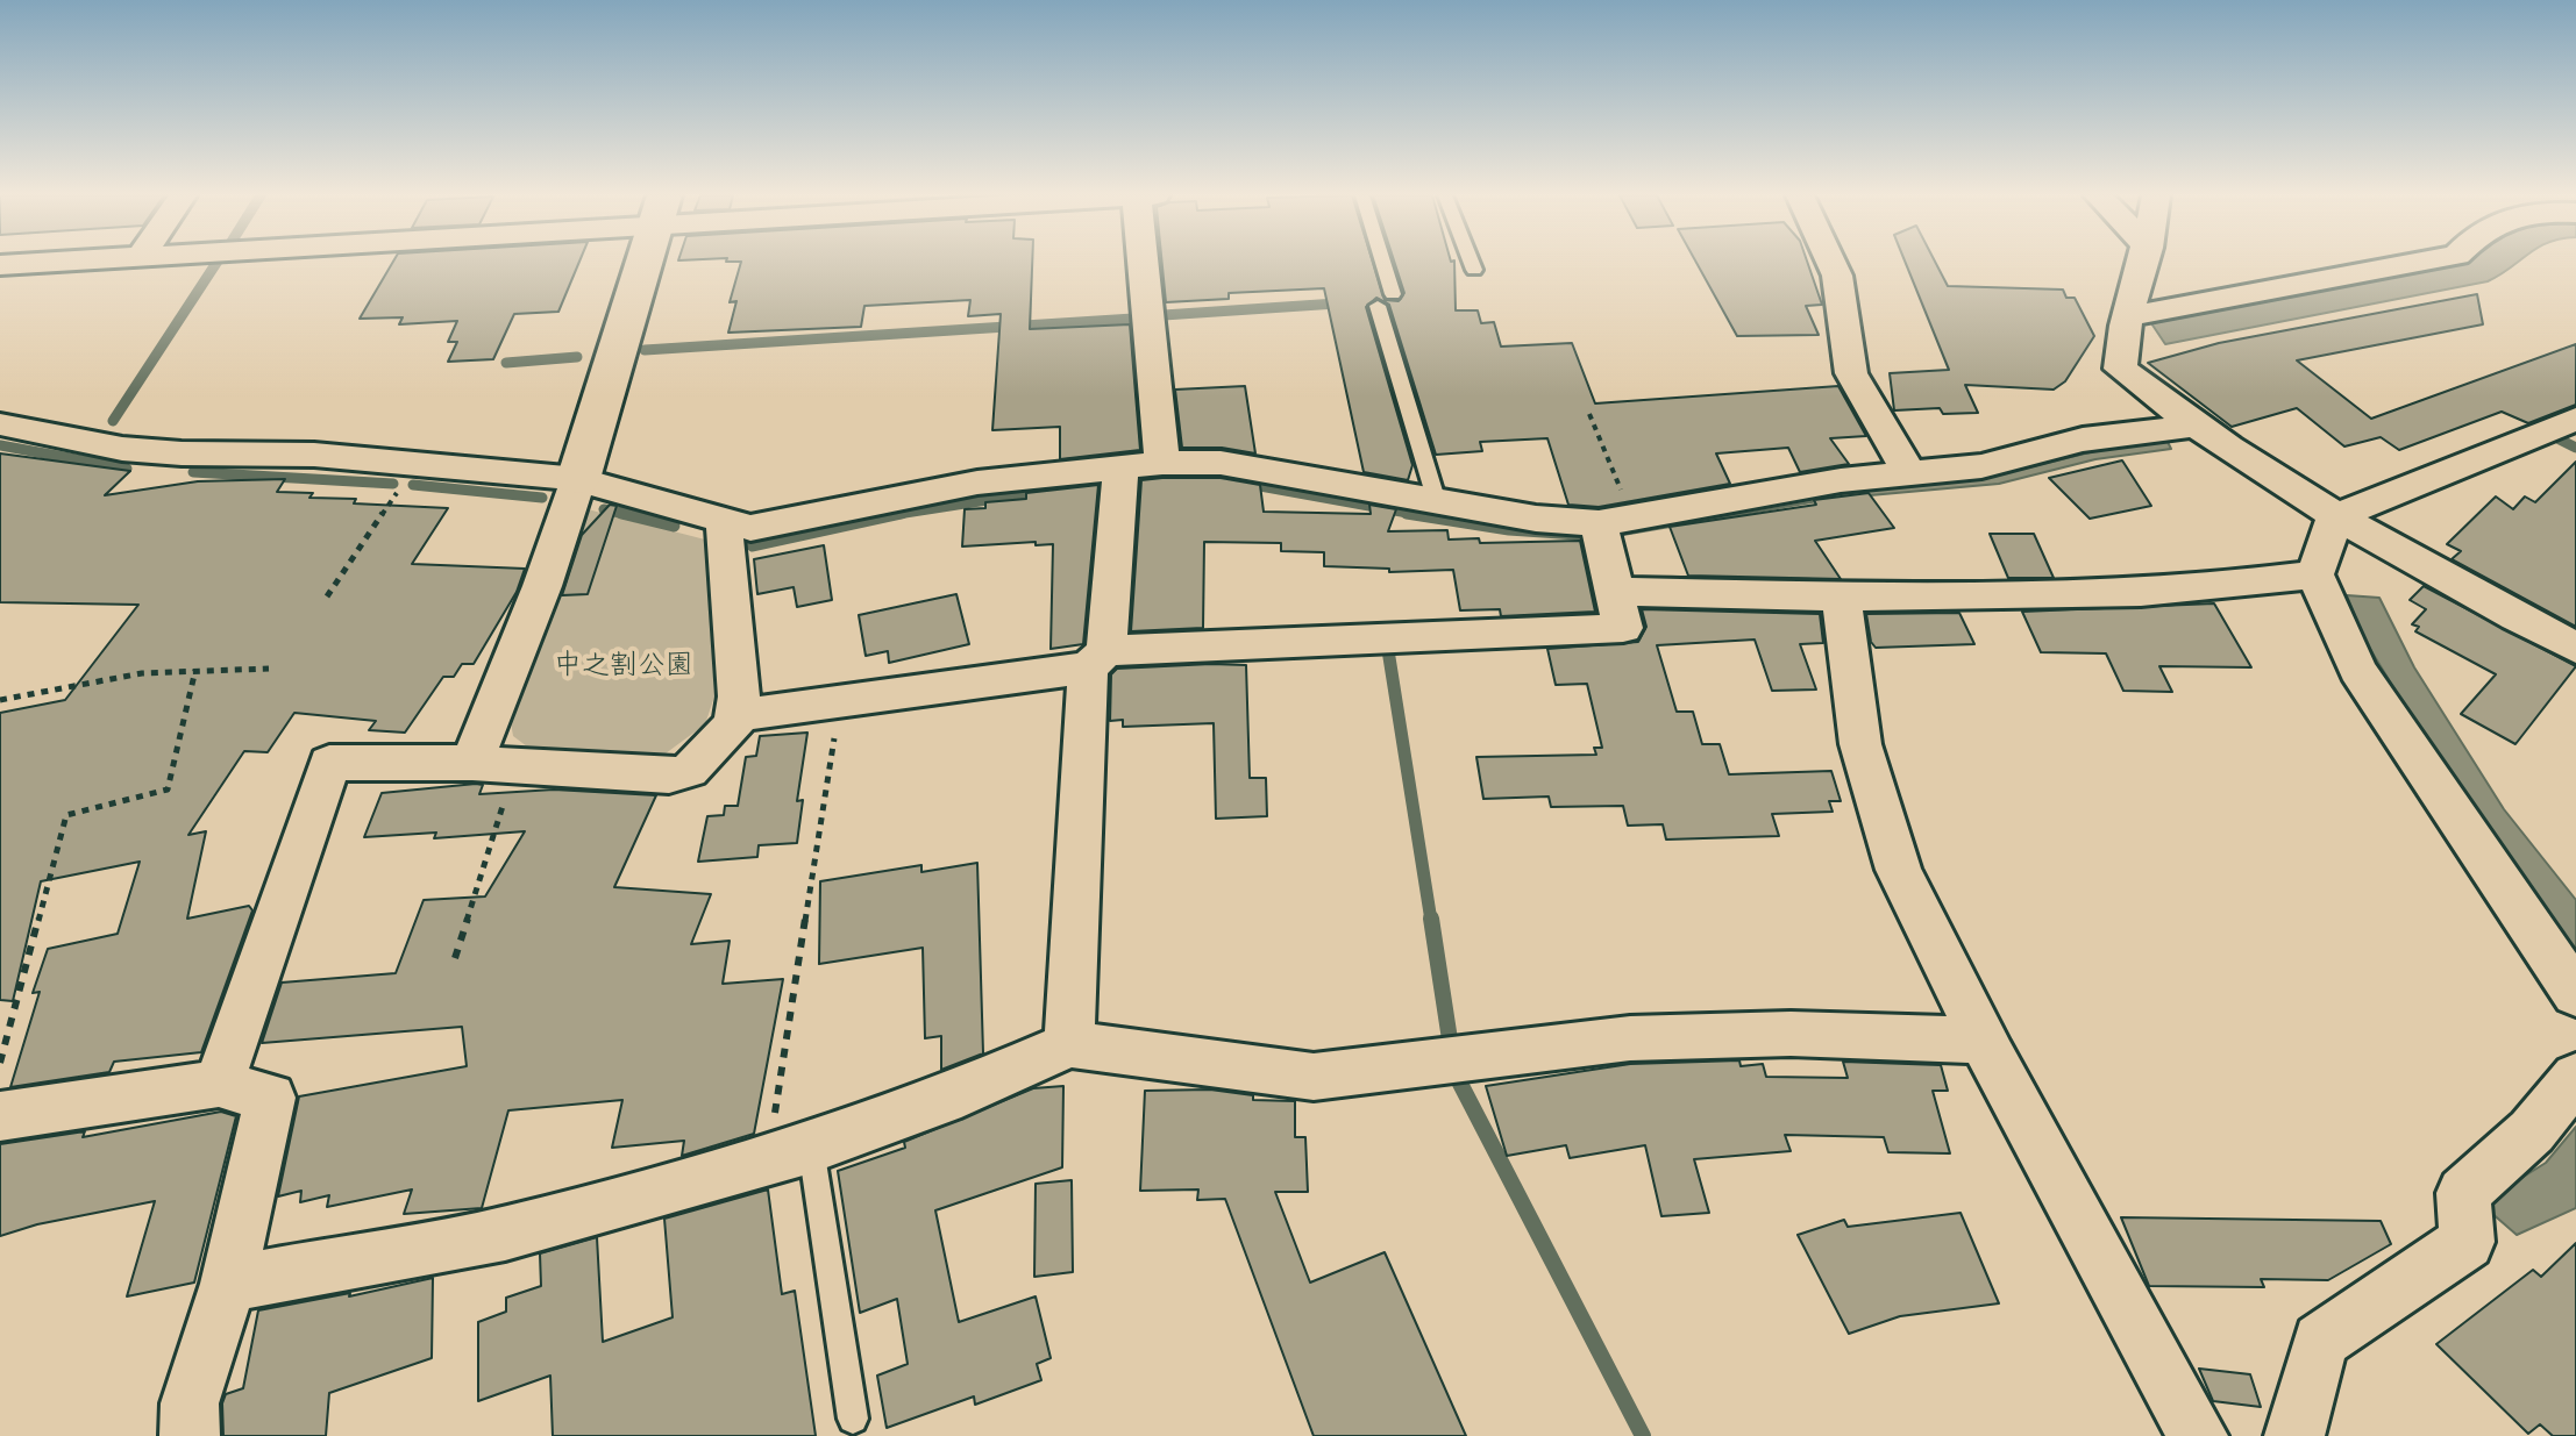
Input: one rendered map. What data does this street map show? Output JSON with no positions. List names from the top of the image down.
{
  "parks": ["中之割公園"]
}
